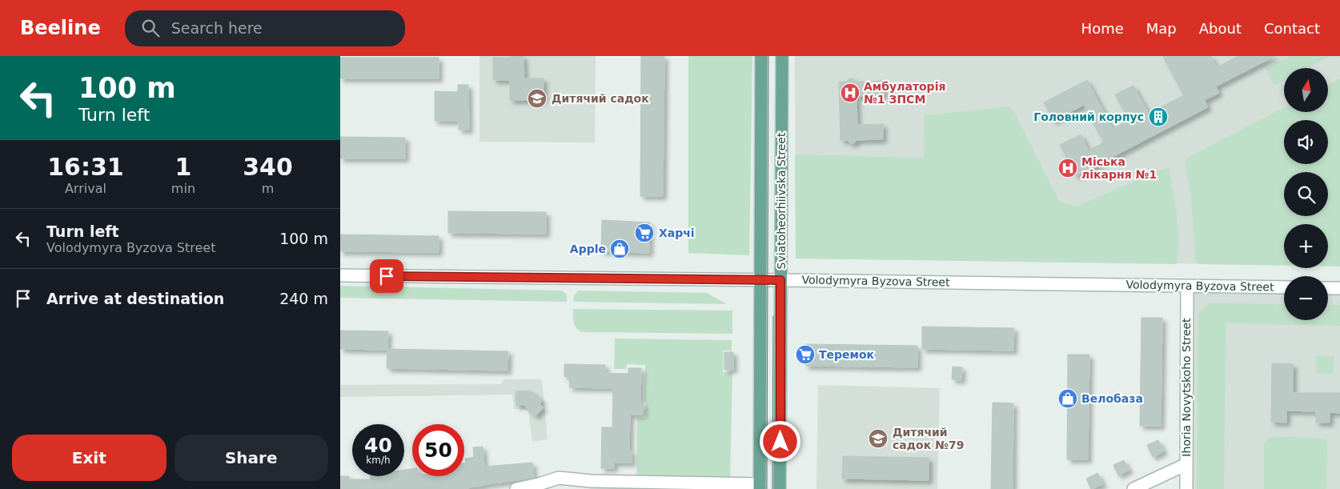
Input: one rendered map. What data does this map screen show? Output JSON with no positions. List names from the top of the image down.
{
  "streets": {
    "main road": ["Sviatoheorhiivska Street"],
    "street": ["Volodymyra Byzova Street", "Ihoria Novytskoho Street"]
  },
  "crossings": [
    ["Sviatoheorhiivska Street", "Volodymyra Byzova Street"],
    ["Volodymyra Byzova Street", "Ihoria Novytskoho Street"]
  ],
  "places": {
    "hospital": ["Амбулаторія №1 ЗПСМ", "Міська лікарня №1"],
    "school or university": ["Дитячий садок", "Дитячий садок №79"],
    "building": ["Головний корпус"],
    "supermarket": ["Харчі", "Теремок"],
    "shop": ["Apple", "Велобаза"]
  },
  "north": "top",
  "page": {
    "header": "Beeline",
    "search": "Search here",
    "nav": [
      "Home",
      "Map",
      "About",
      "Contact"
    ],
    "turn": ["100 m", "Turn left"],
    "map_buttons": ["+", "−"],
    "eta": [
      "16:31",
      "Arrival",
      "1",
      "min",
      "340",
      "m"
    ],
    "list": [
      {
        "name": "Turn left",
        "note": "Volodymyra Byzova Street",
        "value": "100 m"
      },
      {
        "name": "Arrive at destination",
        "value": "240 m"
      }
    ],
    "speed": "40 km/h",
    "limit": "50",
    "buttons": ["Exit", "Share"]
  }
}
